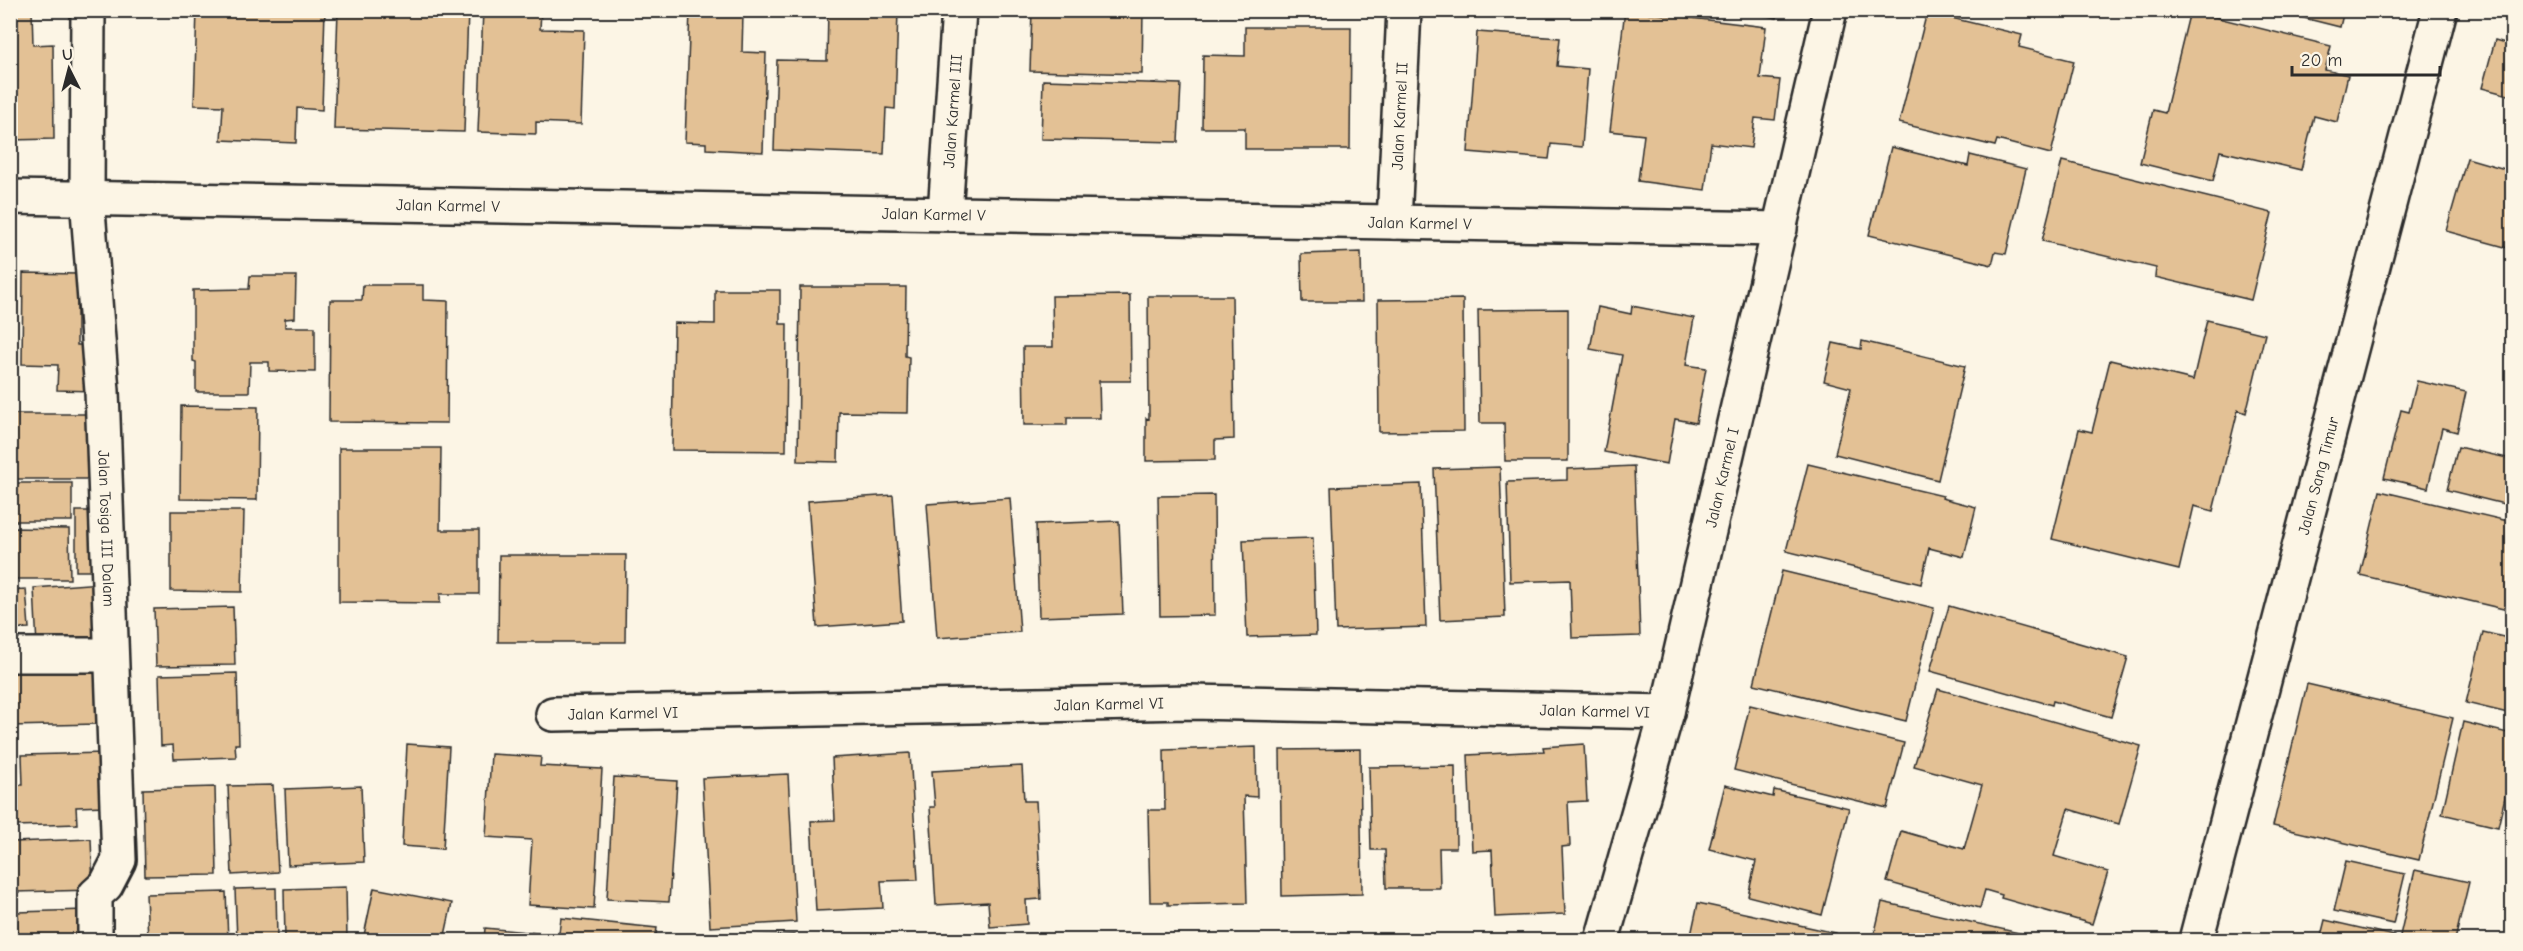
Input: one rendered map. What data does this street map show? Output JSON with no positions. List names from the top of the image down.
{
  "streets": {
    "street": [
      "Jalan Karmel III",
      "Jalan Karmel II",
      "Jalan Karmel V",
      "Jalan Sang Timur",
      "Jalan Karmel I",
      "Jalan Tosiga III Dalam",
      "Jalan Karmel VI"
    ]
  },
  "crossings": [
    ["Jalan Karmel III", "Jalan Karmel V"],
    ["Jalan Karmel II", "Jalan Karmel V"],
    ["Jalan Karmel V", "Jalan Karmel I"],
    ["Jalan Karmel V", "Jalan Tosiga III Dalam"],
    ["Jalan Karmel I", "Jalan Karmel VI"]
  ],
  "scale_bar": "20 m",
  "north": "top"
}
